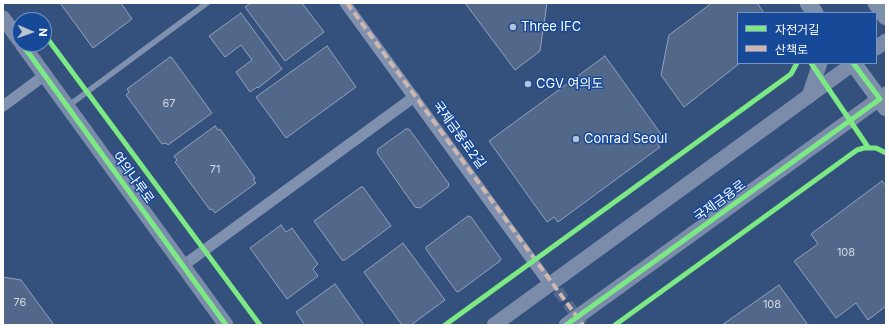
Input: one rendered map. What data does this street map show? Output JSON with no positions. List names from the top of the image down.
{
  "streets": {
    "street": ["국제금융로2길", "여의나루로", "국제금융로"]
  },
  "places": ["Three IFC", "CGV 여의도", "Conrad Seoul"],
  "house_numbers": [
    "67",
    "71",
    "108",
    "76",
    "108"
  ],
  "legend": ["자전거길", "산책로"],
  "north": "right"
}
